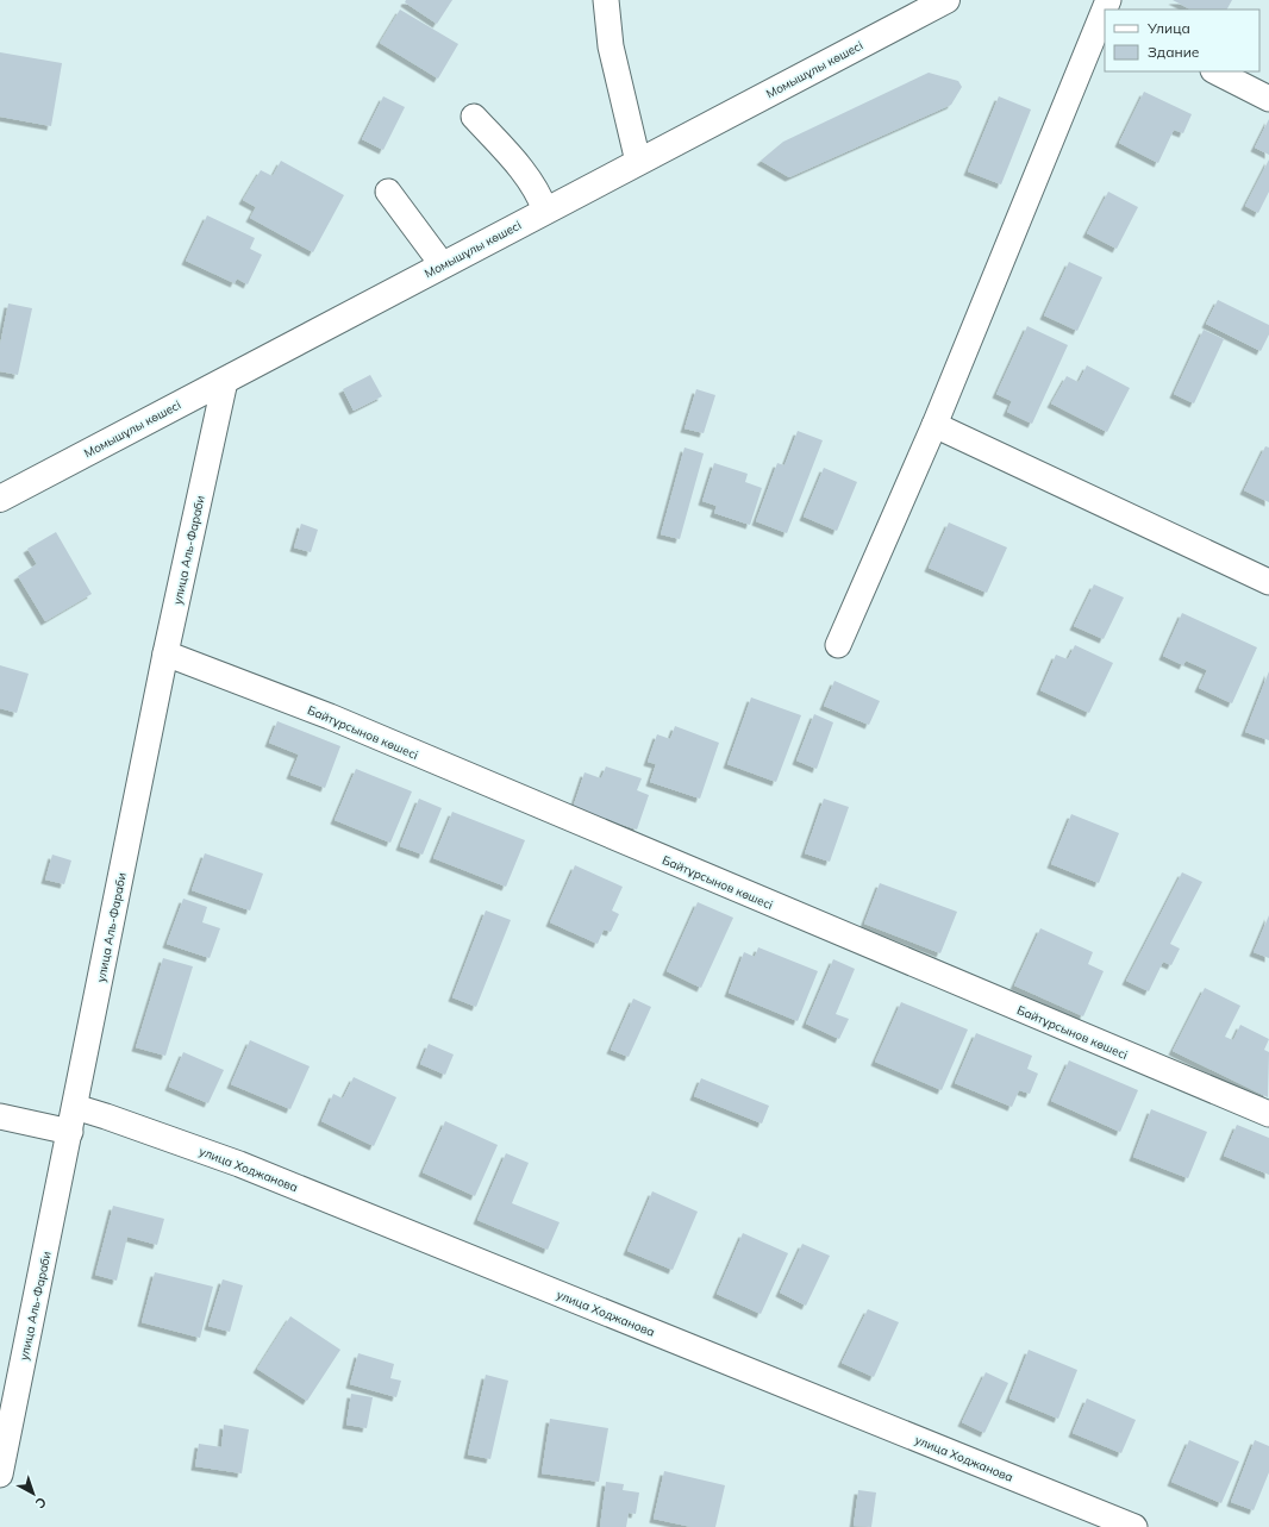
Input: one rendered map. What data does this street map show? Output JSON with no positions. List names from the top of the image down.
{
  "streets": {
    "main road": ["Момышұлы көшесі"],
    "street": ["улица Аль-Фараби", "Байтұрсынов көшесі", "улица Ходжанова"]
  },
  "crossings": [
    ["Момышұлы көшесі", "улица Аль-Фараби"],
    ["улица Аль-Фараби", "Байтұрсынов көшесі"],
    ["улица Аль-Фараби", "улица Ходжанова"]
  ],
  "legend": ["Улица", "Здание"],
  "north": "bottom right"
}
